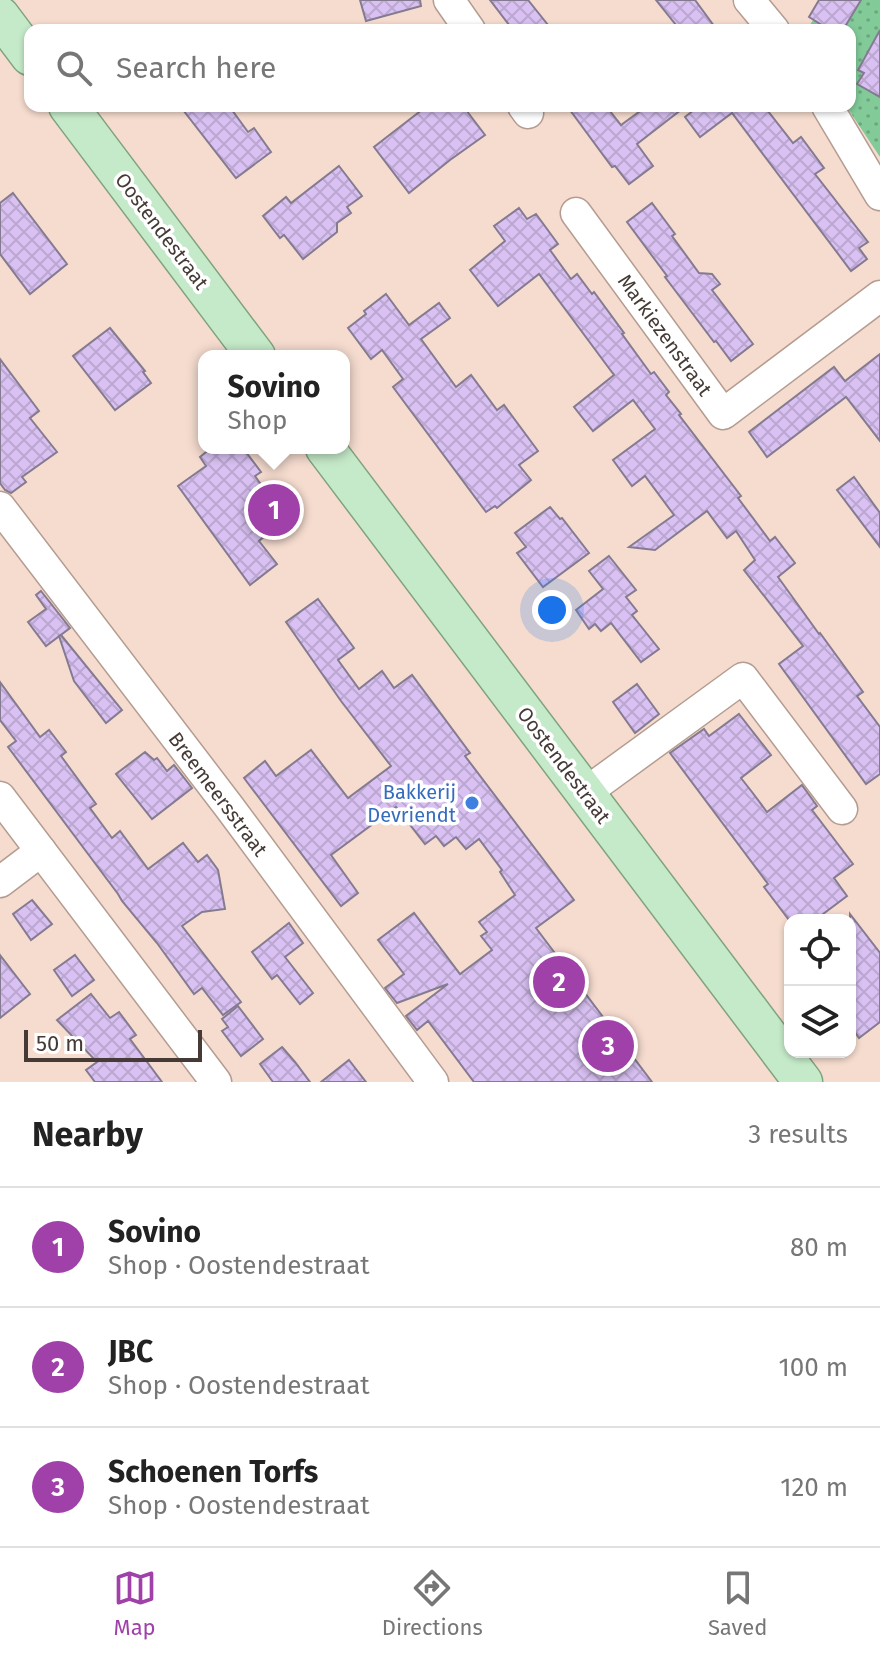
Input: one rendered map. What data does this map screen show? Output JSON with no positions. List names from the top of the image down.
{
  "streets": {
    "main road": ["Oostendestraat"],
    "street": ["Markiezenstraat", "Breemeersstraat"]
  },
  "places": ["Bakkerij Devriendt"],
  "scale_bar": "50 m",
  "page": {
    "search": "Search here",
    "popup": ["Sovino", "Shop"],
    "pins": ["1", "2", "3"],
    "scale": "50 m",
    "heading": ["Nearby", "3 results"],
    "list": [
      {
        "mark": "1",
        "name": "Sovino",
        "note": "Shop · Oostendestraat",
        "value": "80 m"
      },
      {
        "mark": "2",
        "name": "JBC",
        "note": "Shop · Oostendestraat",
        "value": "100 m"
      },
      {
        "mark": "3",
        "name": "Schoenen Torfs",
        "note": "Shop · Oostendestraat",
        "value": "120 m"
      }
    ],
    "nav": ["Map", "Directions", "Saved"]
  }
}
